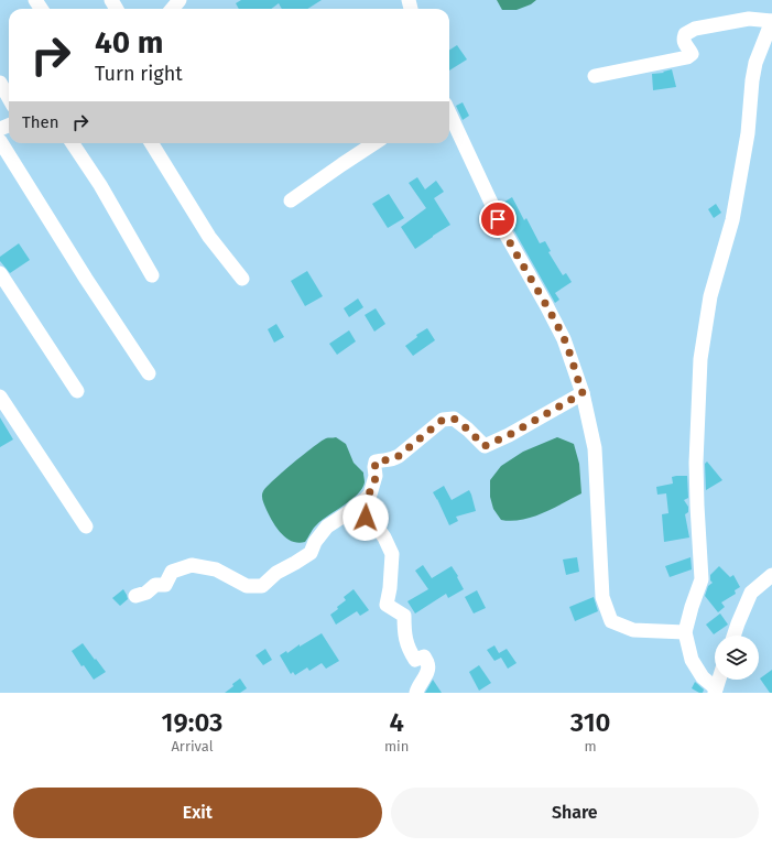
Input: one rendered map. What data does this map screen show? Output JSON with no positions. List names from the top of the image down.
{
  "page": {
    "turn": ["40 m", "Turn right"],
    "then": "Then",
    "eta": [
      "19:03",
      "Arrival",
      "4",
      "min",
      "310",
      "m"
    ],
    "buttons": ["Exit", "Share"]
  }
}
